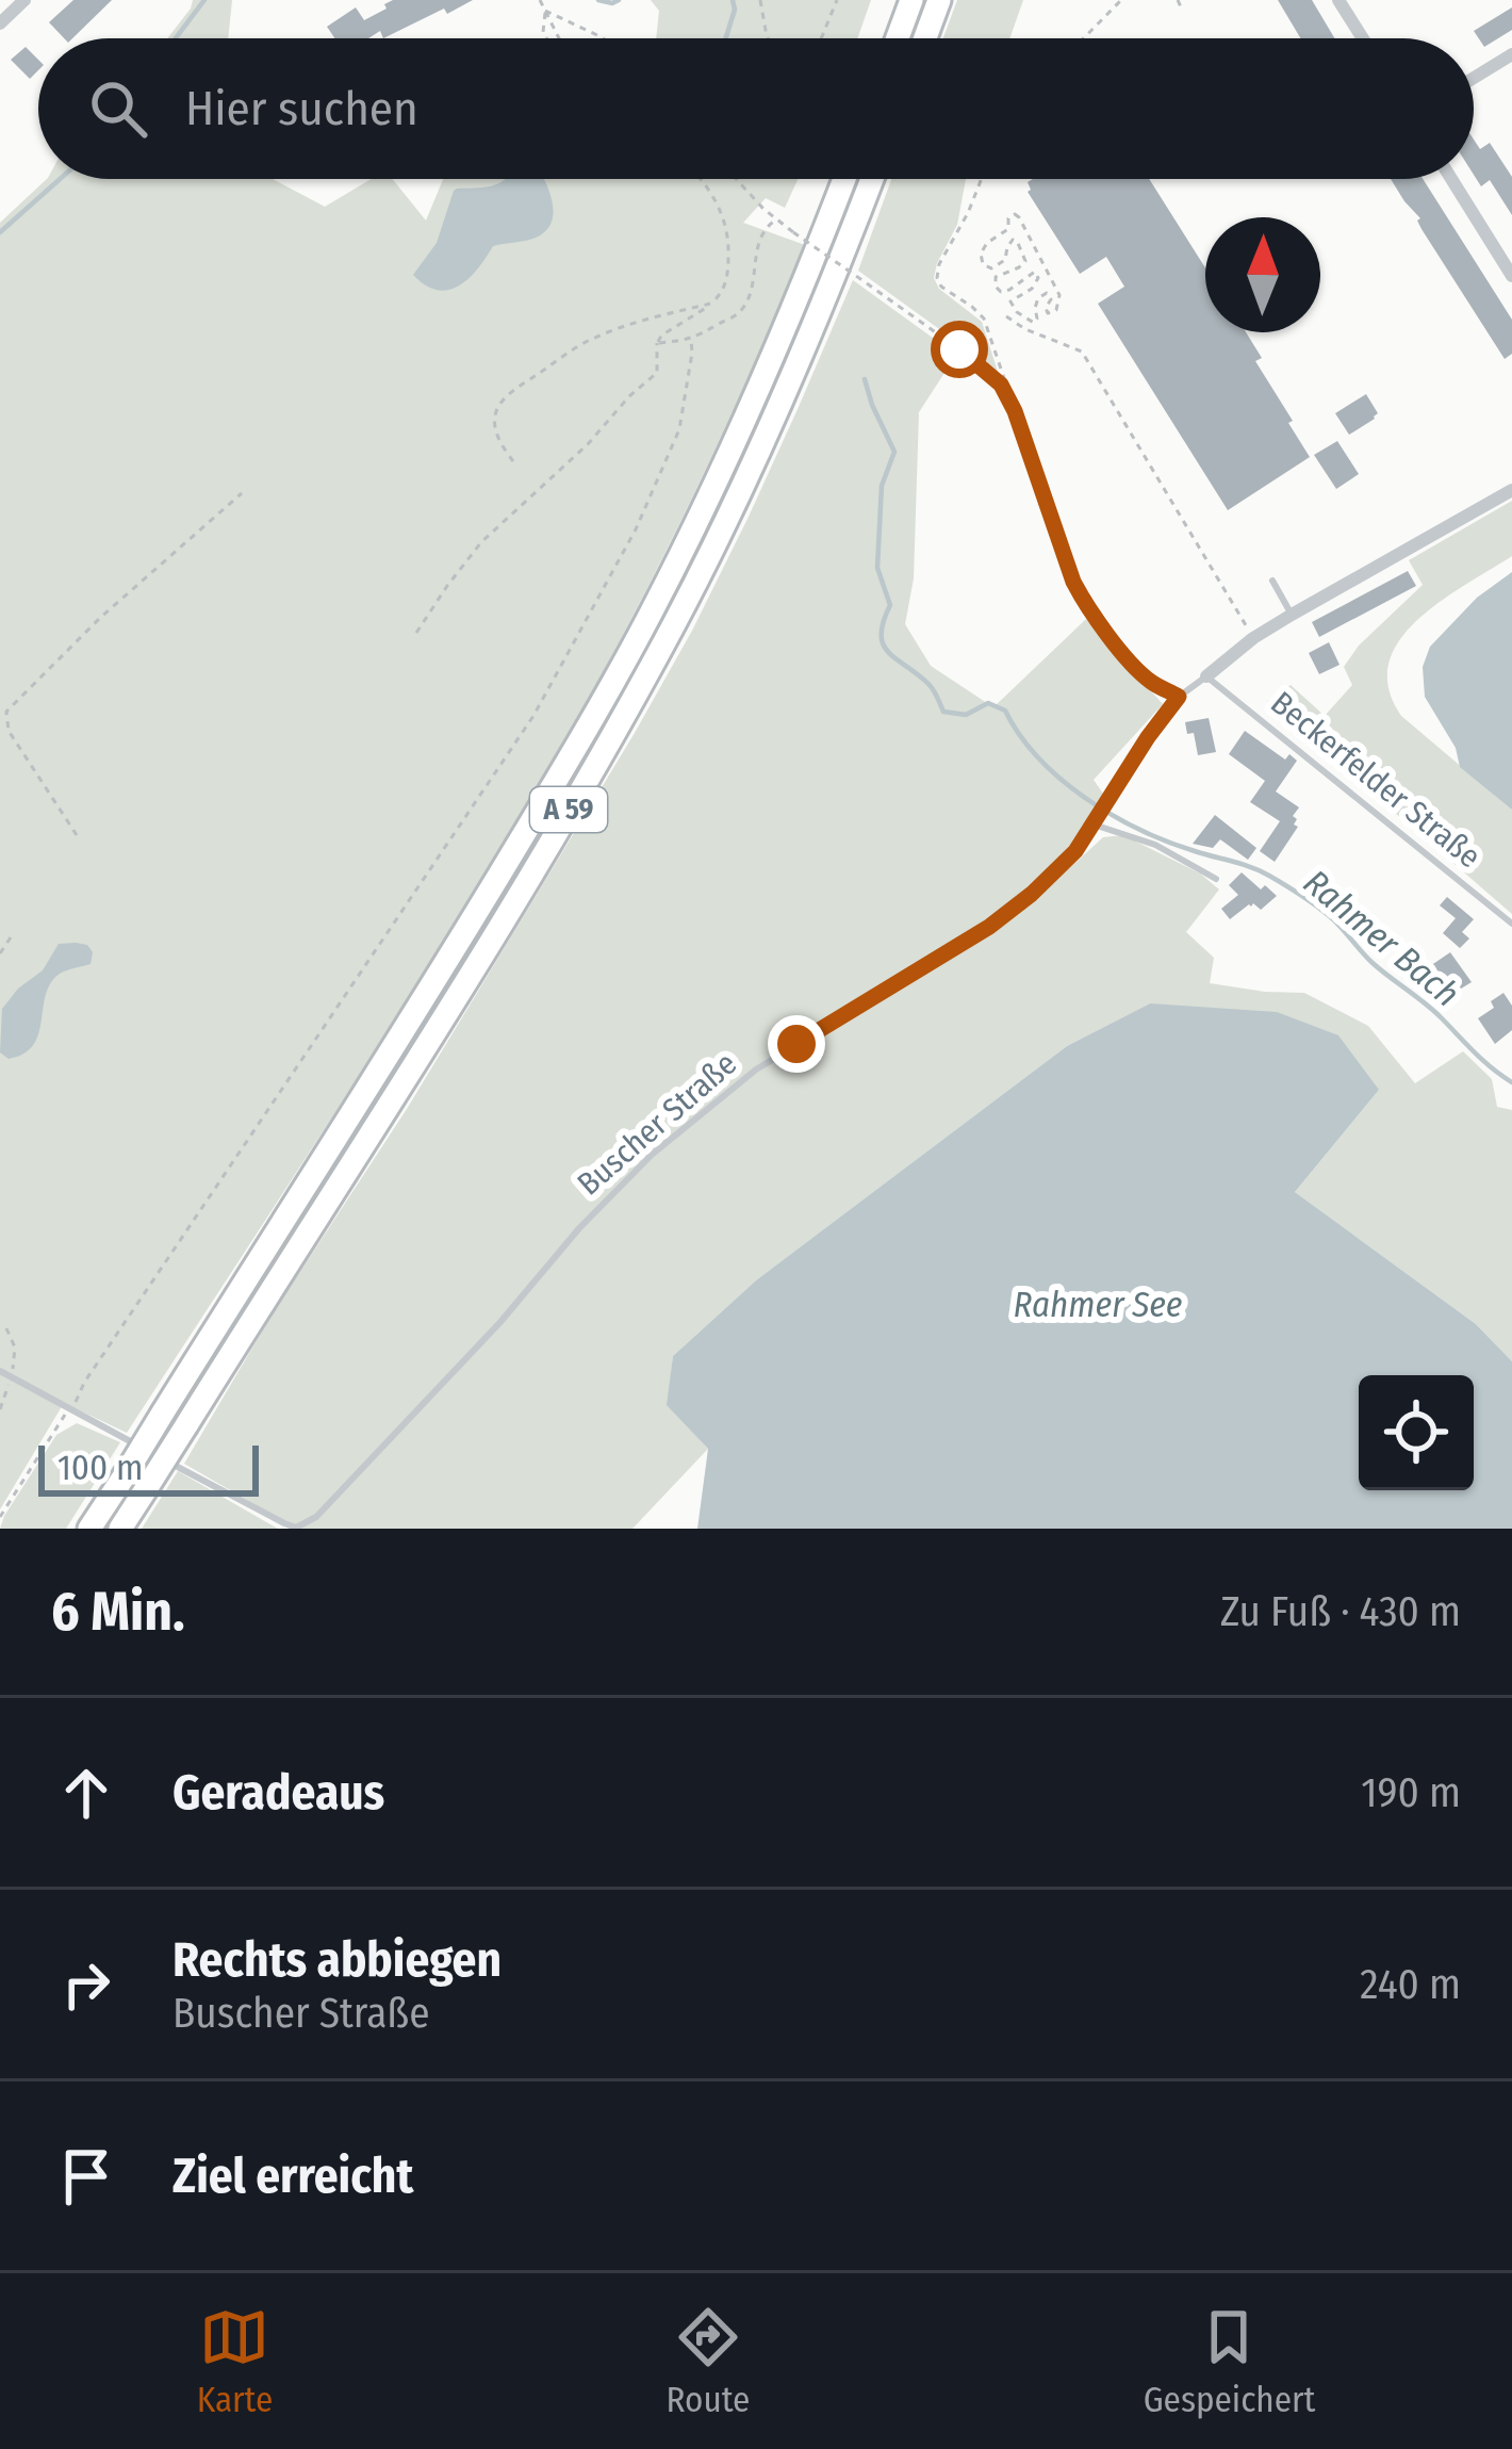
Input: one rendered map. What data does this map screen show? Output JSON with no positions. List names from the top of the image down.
{
  "streets": {
    "highway": ["A 59"],
    "street": ["Buscher Straße"],
    "lane": ["Beckerfelder Straße"]
  },
  "crossings": [
    ["Beckerfelder Straße", "Buscher Straße"]
  ],
  "water": ["Rahmer Bach", "Rahmer See"],
  "scale_bar": "100 m",
  "north": "top",
  "page": {
    "search": "Hier suchen",
    "scale": "100 m",
    "heading": ["6 Min.", "Zu Fuß · 430 m"],
    "list": [
      ["Geradeaus", "190 m"],
      ["Rechts abbiegen", "Buscher Straße", "240 m"],
      "Ziel erreicht"
    ],
    "nav": ["Karte", "Route", "Gespeichert"]
  }
}
